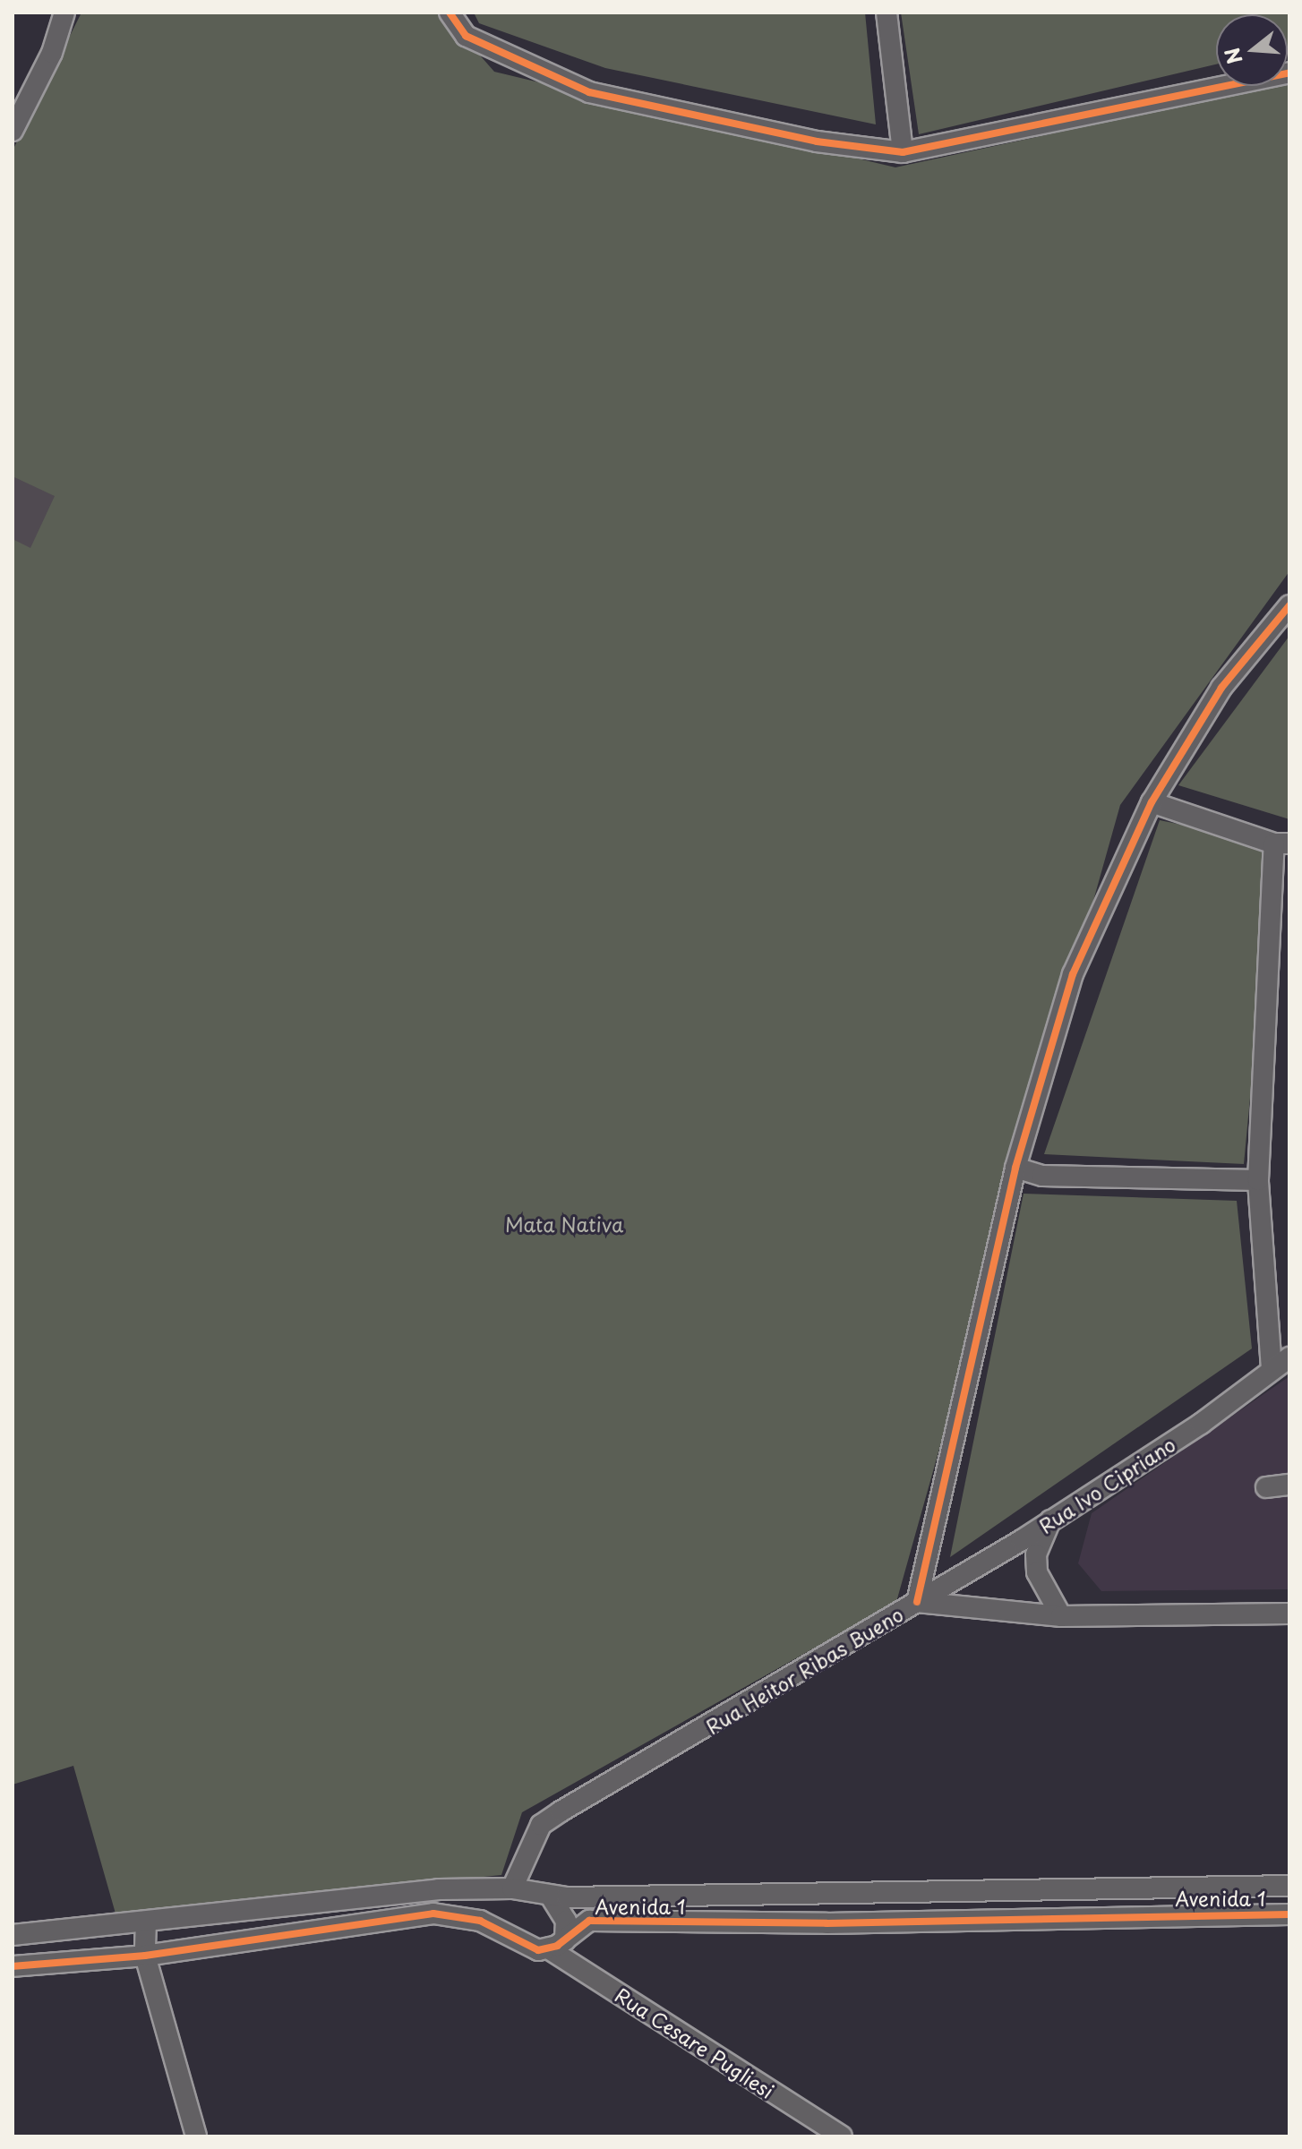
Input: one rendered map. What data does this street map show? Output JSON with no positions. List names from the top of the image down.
{
  "streets": {
    "street": [
      "Rua Ivo Cipriano",
      "Rua Heitor Ribas Bueno",
      "Avenida 1",
      "Rua Cesare Pugliesi"
    ]
  },
  "crossings": [
    ["Rua Ivo Cipriano", "Rua Heitor Ribas Bueno"],
    ["Rua Heitor Ribas Bueno", "Avenida 1"],
    ["Avenida 1", "Rua Cesare Pugliesi"]
  ],
  "parks": ["Mata Nativa"],
  "north": "left"
}
